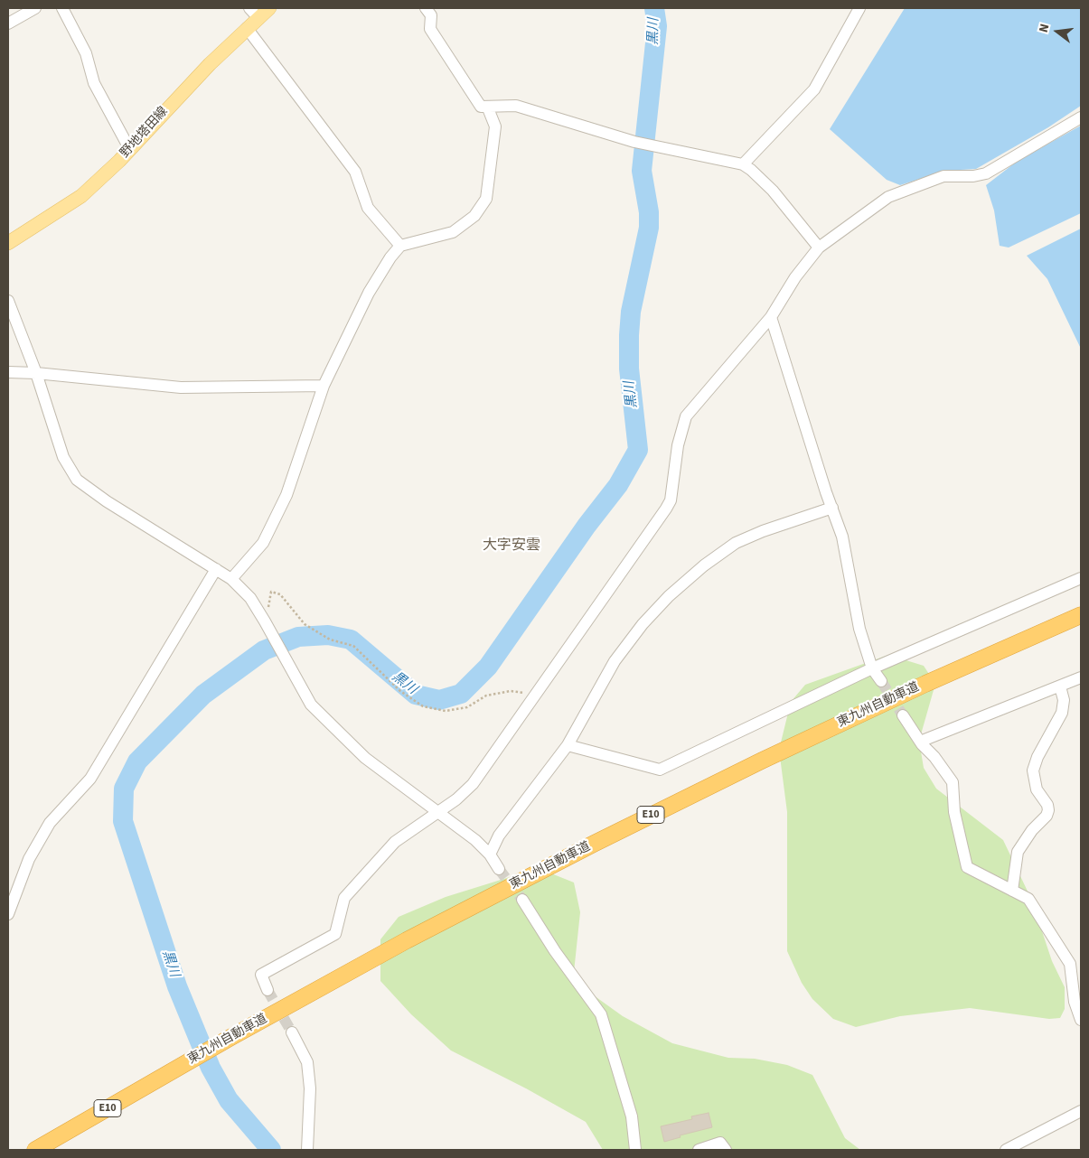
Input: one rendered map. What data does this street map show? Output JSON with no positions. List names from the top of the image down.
{
  "streets": {
    "highway": ["東九州自動車道", "E10"],
    "main road": ["野地塔田線"]
  },
  "districts": ["大字安雲"],
  "water": ["黒川"],
  "north": "left"
}
